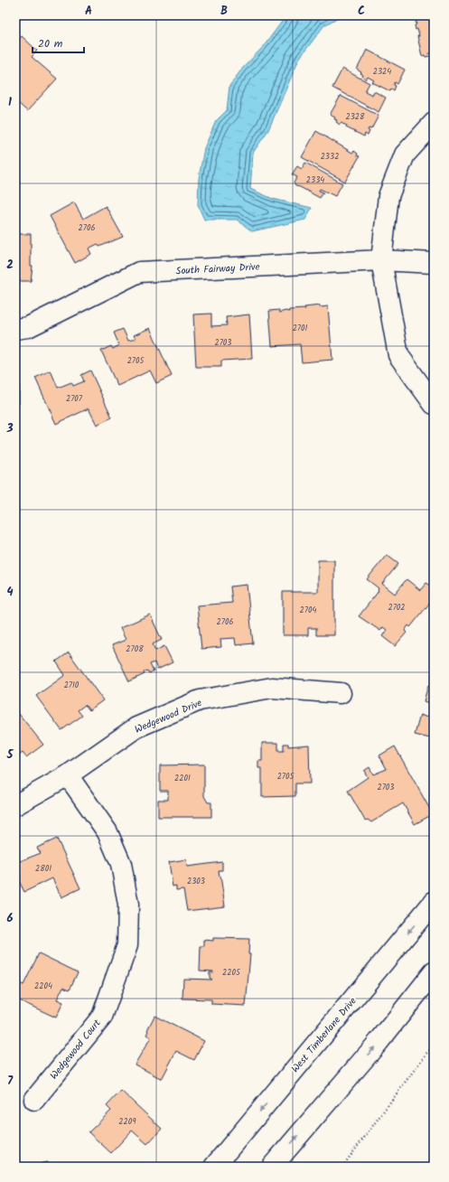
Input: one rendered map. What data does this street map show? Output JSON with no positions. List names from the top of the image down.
{
  "streets": {
    "street": [
      "South Fairway Drive",
      "Wedgewood Drive",
      "West Timberlane Drive",
      "Wedgewood Court"
    ]
  },
  "crossings": [
    ["Wedgewood Drive", "Wedgewood Court"]
  ],
  "house_numbers": [
    "2324",
    "2328",
    "2332",
    "2334",
    "2706",
    "2701",
    "2703",
    "2705",
    "2707",
    "2702",
    "2704",
    "2706",
    "2708",
    "2710",
    "2705",
    "2201",
    "2703",
    "2801",
    "2303",
    "2205",
    "2204",
    "2209"
  ],
  "scale_bar": "20 m",
  "grid": {
    "columns": ["A", "B", "C"],
    "rows": [
      "1",
      "2",
      "3",
      "4",
      "5",
      "6",
      "7"
    ]
  }
}
